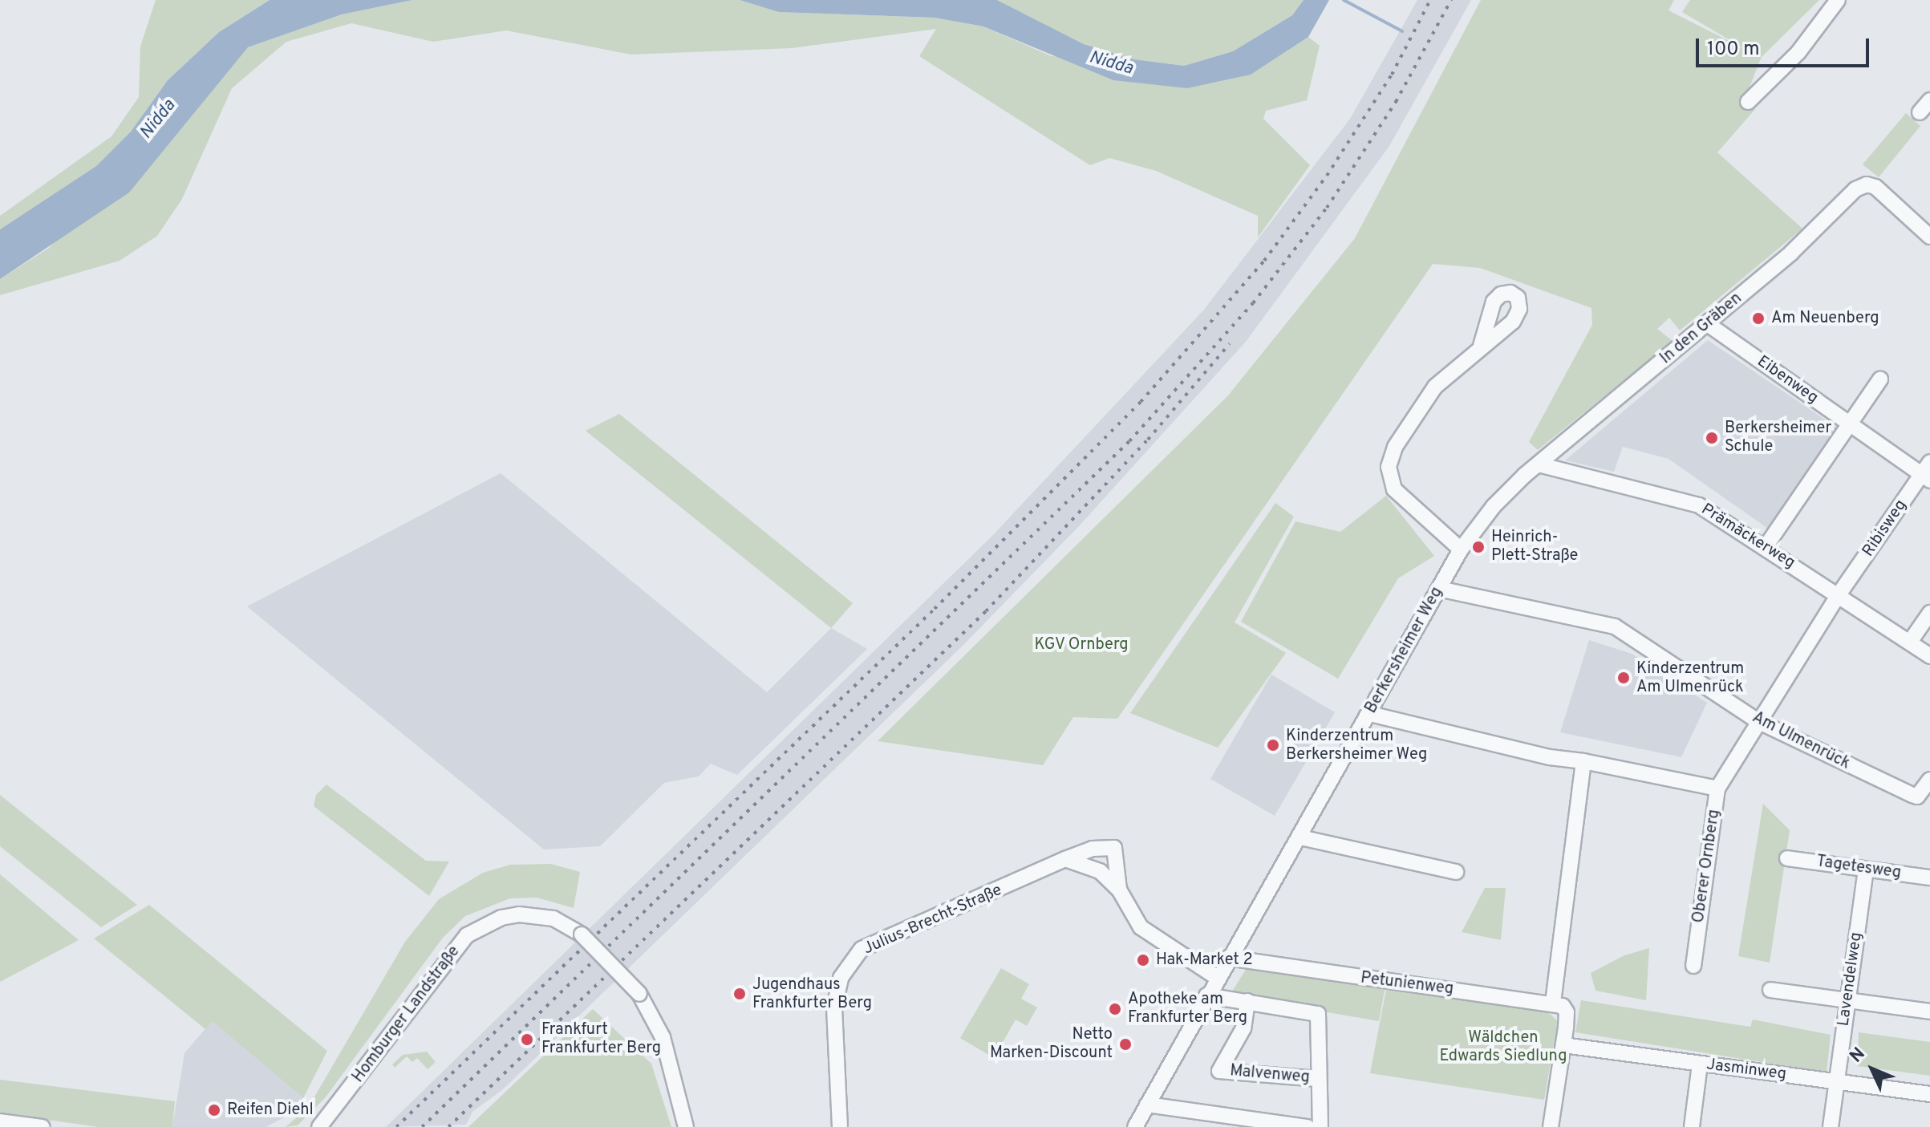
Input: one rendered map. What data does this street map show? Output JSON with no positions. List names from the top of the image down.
{
  "streets": {
    "street": [
      "In den Gräben",
      "Eibenweg",
      "Ribisweg",
      "Prämäckerweg",
      "Berkersheimer Weg",
      "Am Ulmenrück",
      "Oberer Ornberg",
      "Tagetesweg",
      "Julius-Brecht-Straße",
      "Lavendelweg",
      "Petunienweg",
      "Homburger Landstraße",
      "Jasminweg",
      "Malvenweg"
    ]
  },
  "crossings": [
    ["In den Gräben", "Eibenweg"],
    ["In den Gräben", "Prämäckerweg"],
    ["In den Gräben", "Berkersheimer Weg"],
    ["Eibenweg", "Ribisweg"],
    ["Ribisweg", "Prämäckerweg"],
    ["Berkersheimer Weg", "Am Ulmenrück"],
    ["Berkersheimer Weg", "Oberer Ornberg"],
    ["Berkersheimer Weg", "Julius-Brecht-Straße"],
    ["Berkersheimer Weg", "Petunienweg"],
    ["Berkersheimer Weg", "Malvenweg"],
    ["Tagetesweg", "Lavendelweg"],
    ["Lavendelweg", "Jasminweg"]
  ],
  "water": ["Nidda"],
  "parks": ["KGV Ornberg", "Wäldchen Edwards Siedlung"],
  "places": [
    "Am Neuenberg",
    "Berkersheimer Schule",
    "Heinrich- Plett-Straße",
    "Kinderzentrum Am Ulmenrück",
    "Kinderzentrum Berkersheimer Weg",
    "Hak-Market 2",
    "Jugendhaus Frankfurter Berg",
    "Apotheke am Frankfurter Berg",
    "Frankfurt Frankfurter Berg",
    "Netto Marken-Discount",
    "Reifen Diehl"
  ],
  "scale_bar": "100 m",
  "north": "top left"
}
